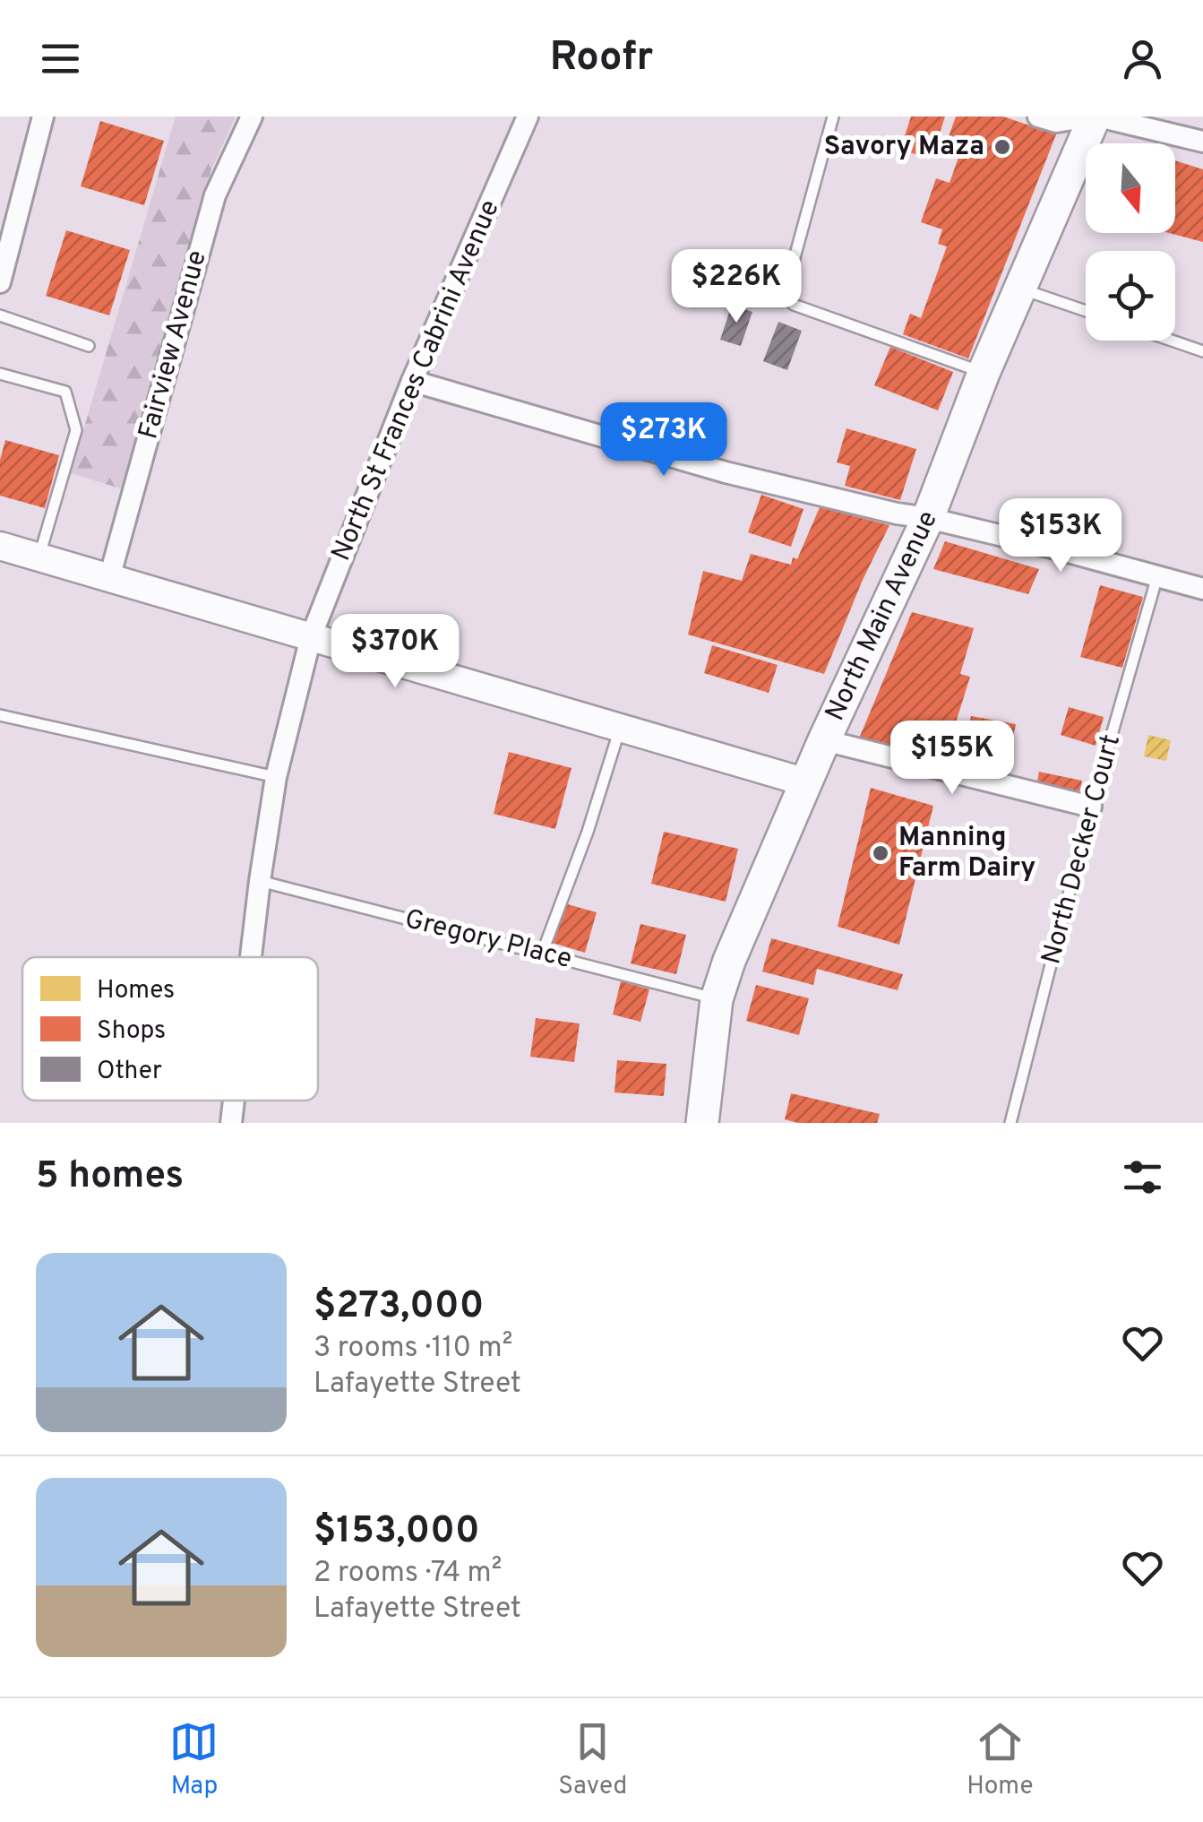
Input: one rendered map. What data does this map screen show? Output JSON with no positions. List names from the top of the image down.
{
  "streets": {
    "main road": ["North Main Avenue"],
    "street": ["Fairview Avenue", "North St Frances Cabrini Avenue"],
    "lane": ["North Decker Court", "Gregory Place"]
  },
  "crossings": [
    ["North St Frances Cabrini Avenue", "Gregory Place"],
    ["North Main Avenue", "Gregory Place"]
  ],
  "places": ["Savory Maza", "Manning Farm Dairy"],
  "legend": ["Homes", "Shops", "Other"],
  "north": "bottom",
  "page": {
    "header": "Roofr",
    "price": [
      "$226K",
      "$273K",
      "$153K",
      "$370K",
      "$155K"
    ],
    "heading": "5 homes",
    "list": [
      {
        "name": "$273,000",
        "note": "3 rooms · 110 m² · Lafayette Street"
      },
      {
        "name": "$153,000",
        "note": "2 rooms · 74 m² · Lafayette Street"
      }
    ],
    "tabs": ["Map", "Saved", "Home"]
  }
}
